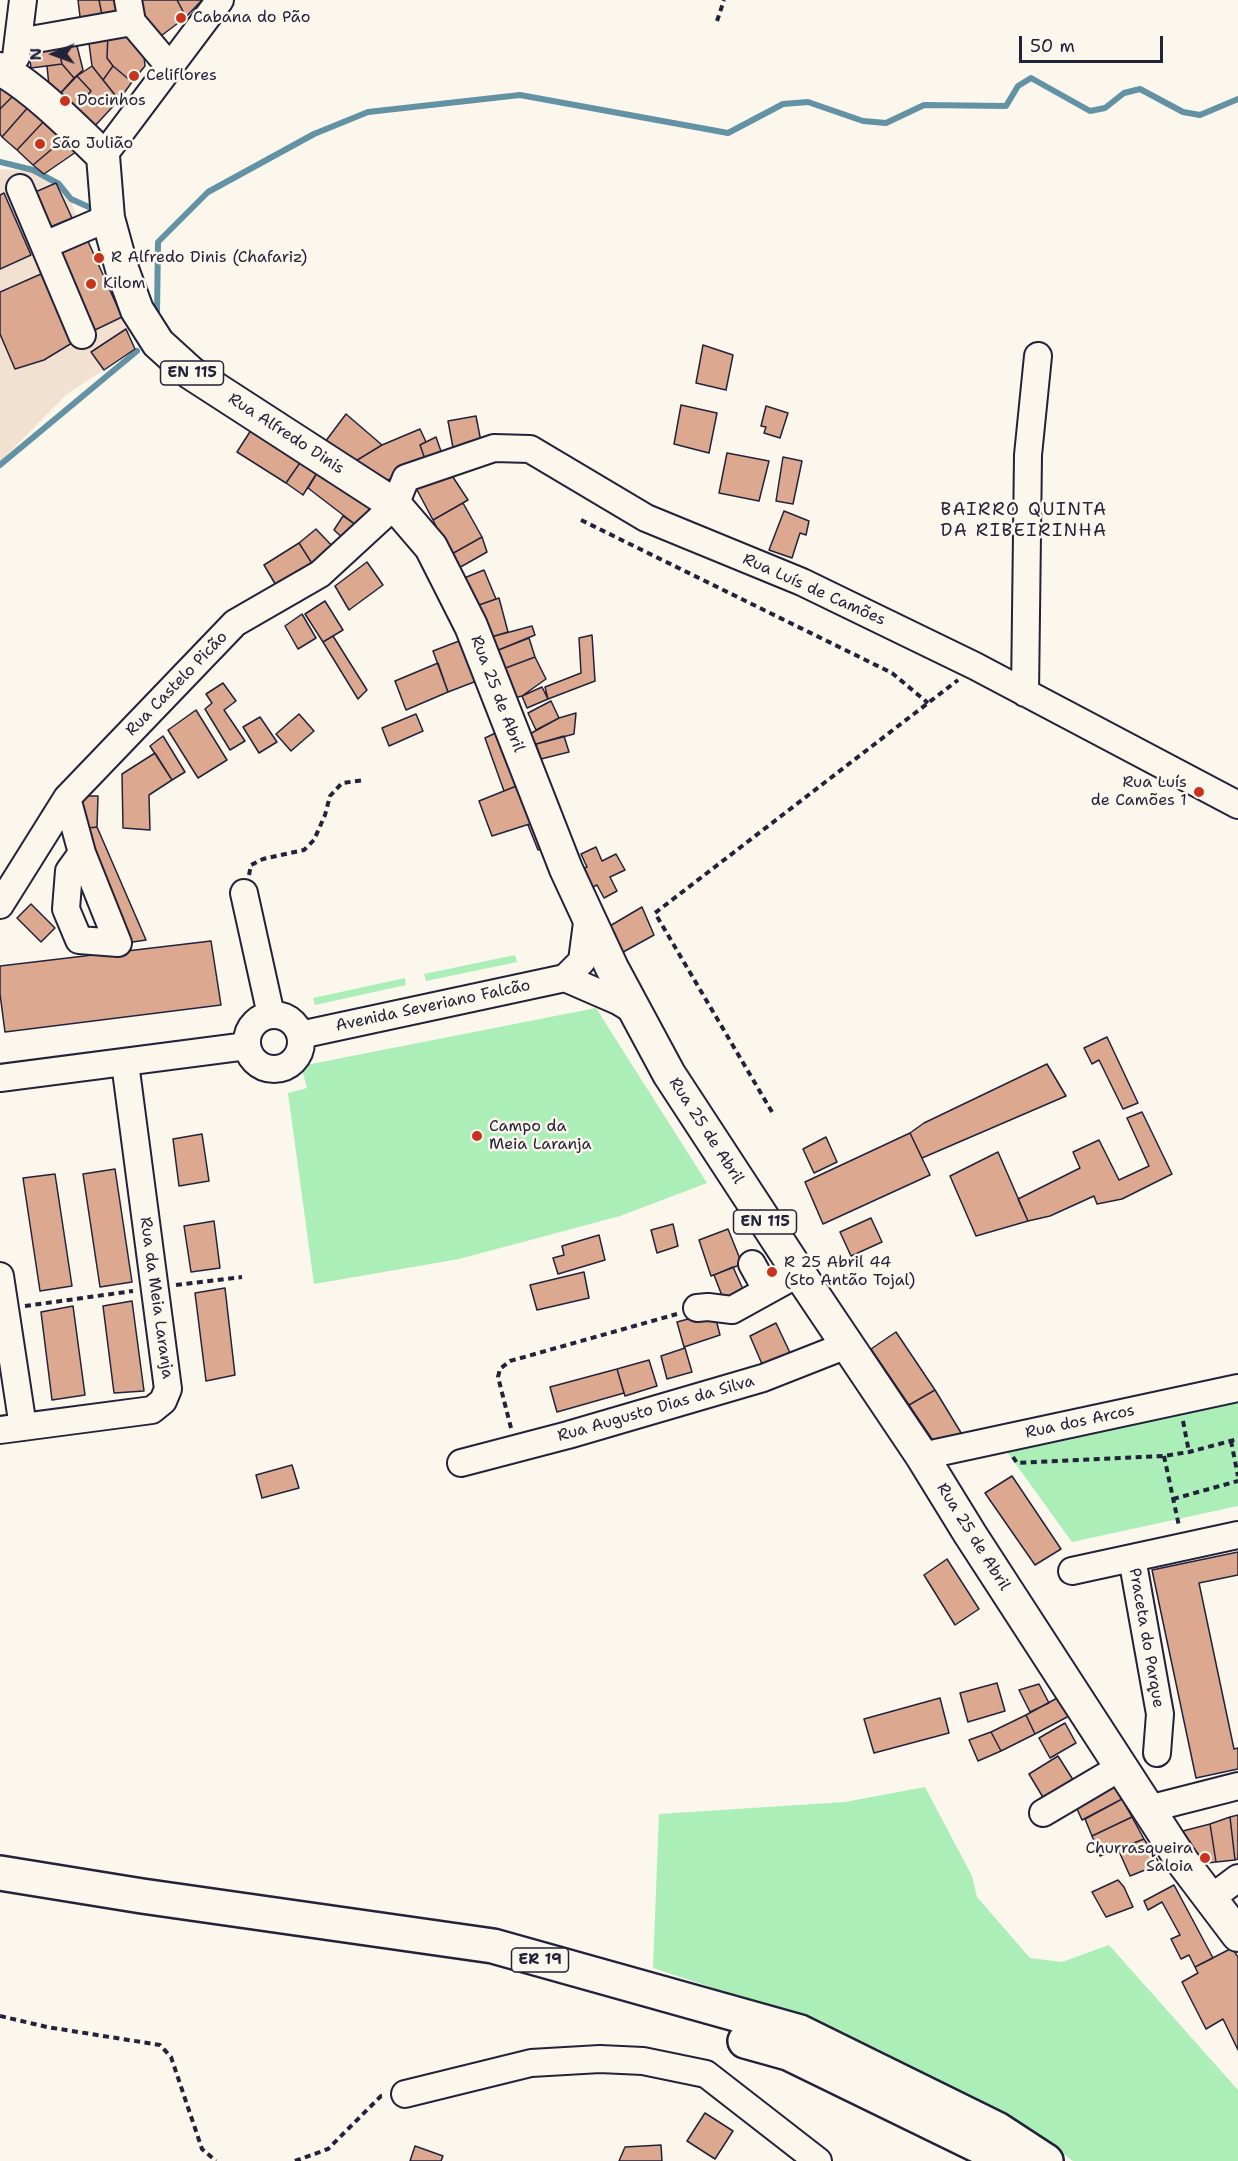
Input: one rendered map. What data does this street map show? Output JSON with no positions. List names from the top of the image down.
{
  "streets": {
    "highway": ["ER 19"],
    "main road": ["EN 115", "Rua Alfredo Dinis", "Rua 25 de Abril"],
    "street": [
      "Rua Luís de Camões",
      "Rua Castelo Picão",
      "Avenida Severiano Falcão",
      "Rua da Meia Laranja",
      "Rua Augusto Dias da Silva",
      "Rua dos Arcos",
      "Praceta do Parque"
    ]
  },
  "crossings": [
    ["EN 115", "Rua 25 de Abril"],
    ["Rua Alfredo Dinis", "Rua Luís de Camões"],
    ["Rua Alfredo Dinis", "Rua Castelo Picão"],
    ["Rua Alfredo Dinis", "Rua 25 de Abril"],
    ["Rua Luís de Camões", "Rua Castelo Picão"],
    ["Rua Luís de Camões", "Rua 25 de Abril"],
    ["Rua Castelo Picão", "Rua 25 de Abril"],
    ["Rua 25 de Abril", "Avenida Severiano Falcão"],
    ["Rua 25 de Abril", "Rua Augusto Dias da Silva"],
    ["Rua 25 de Abril", "Rua dos Arcos"]
  ],
  "districts": ["BAIRRO QUINTA DA RIBEIRINHA"],
  "places": [
    "Cabana do Pão",
    "Celiflores",
    "Docinhos",
    "São Julião",
    "R Alfredo Dinis (Chafariz)",
    "Kilom",
    "Rua Luís de Camões 1",
    "Campo da Meia Laranja",
    "R 25 Abril 44 (Sto Antão Tojal)",
    "Churrasqueira Saloia"
  ],
  "scale_bar": "50 m",
  "north": "left"
}
